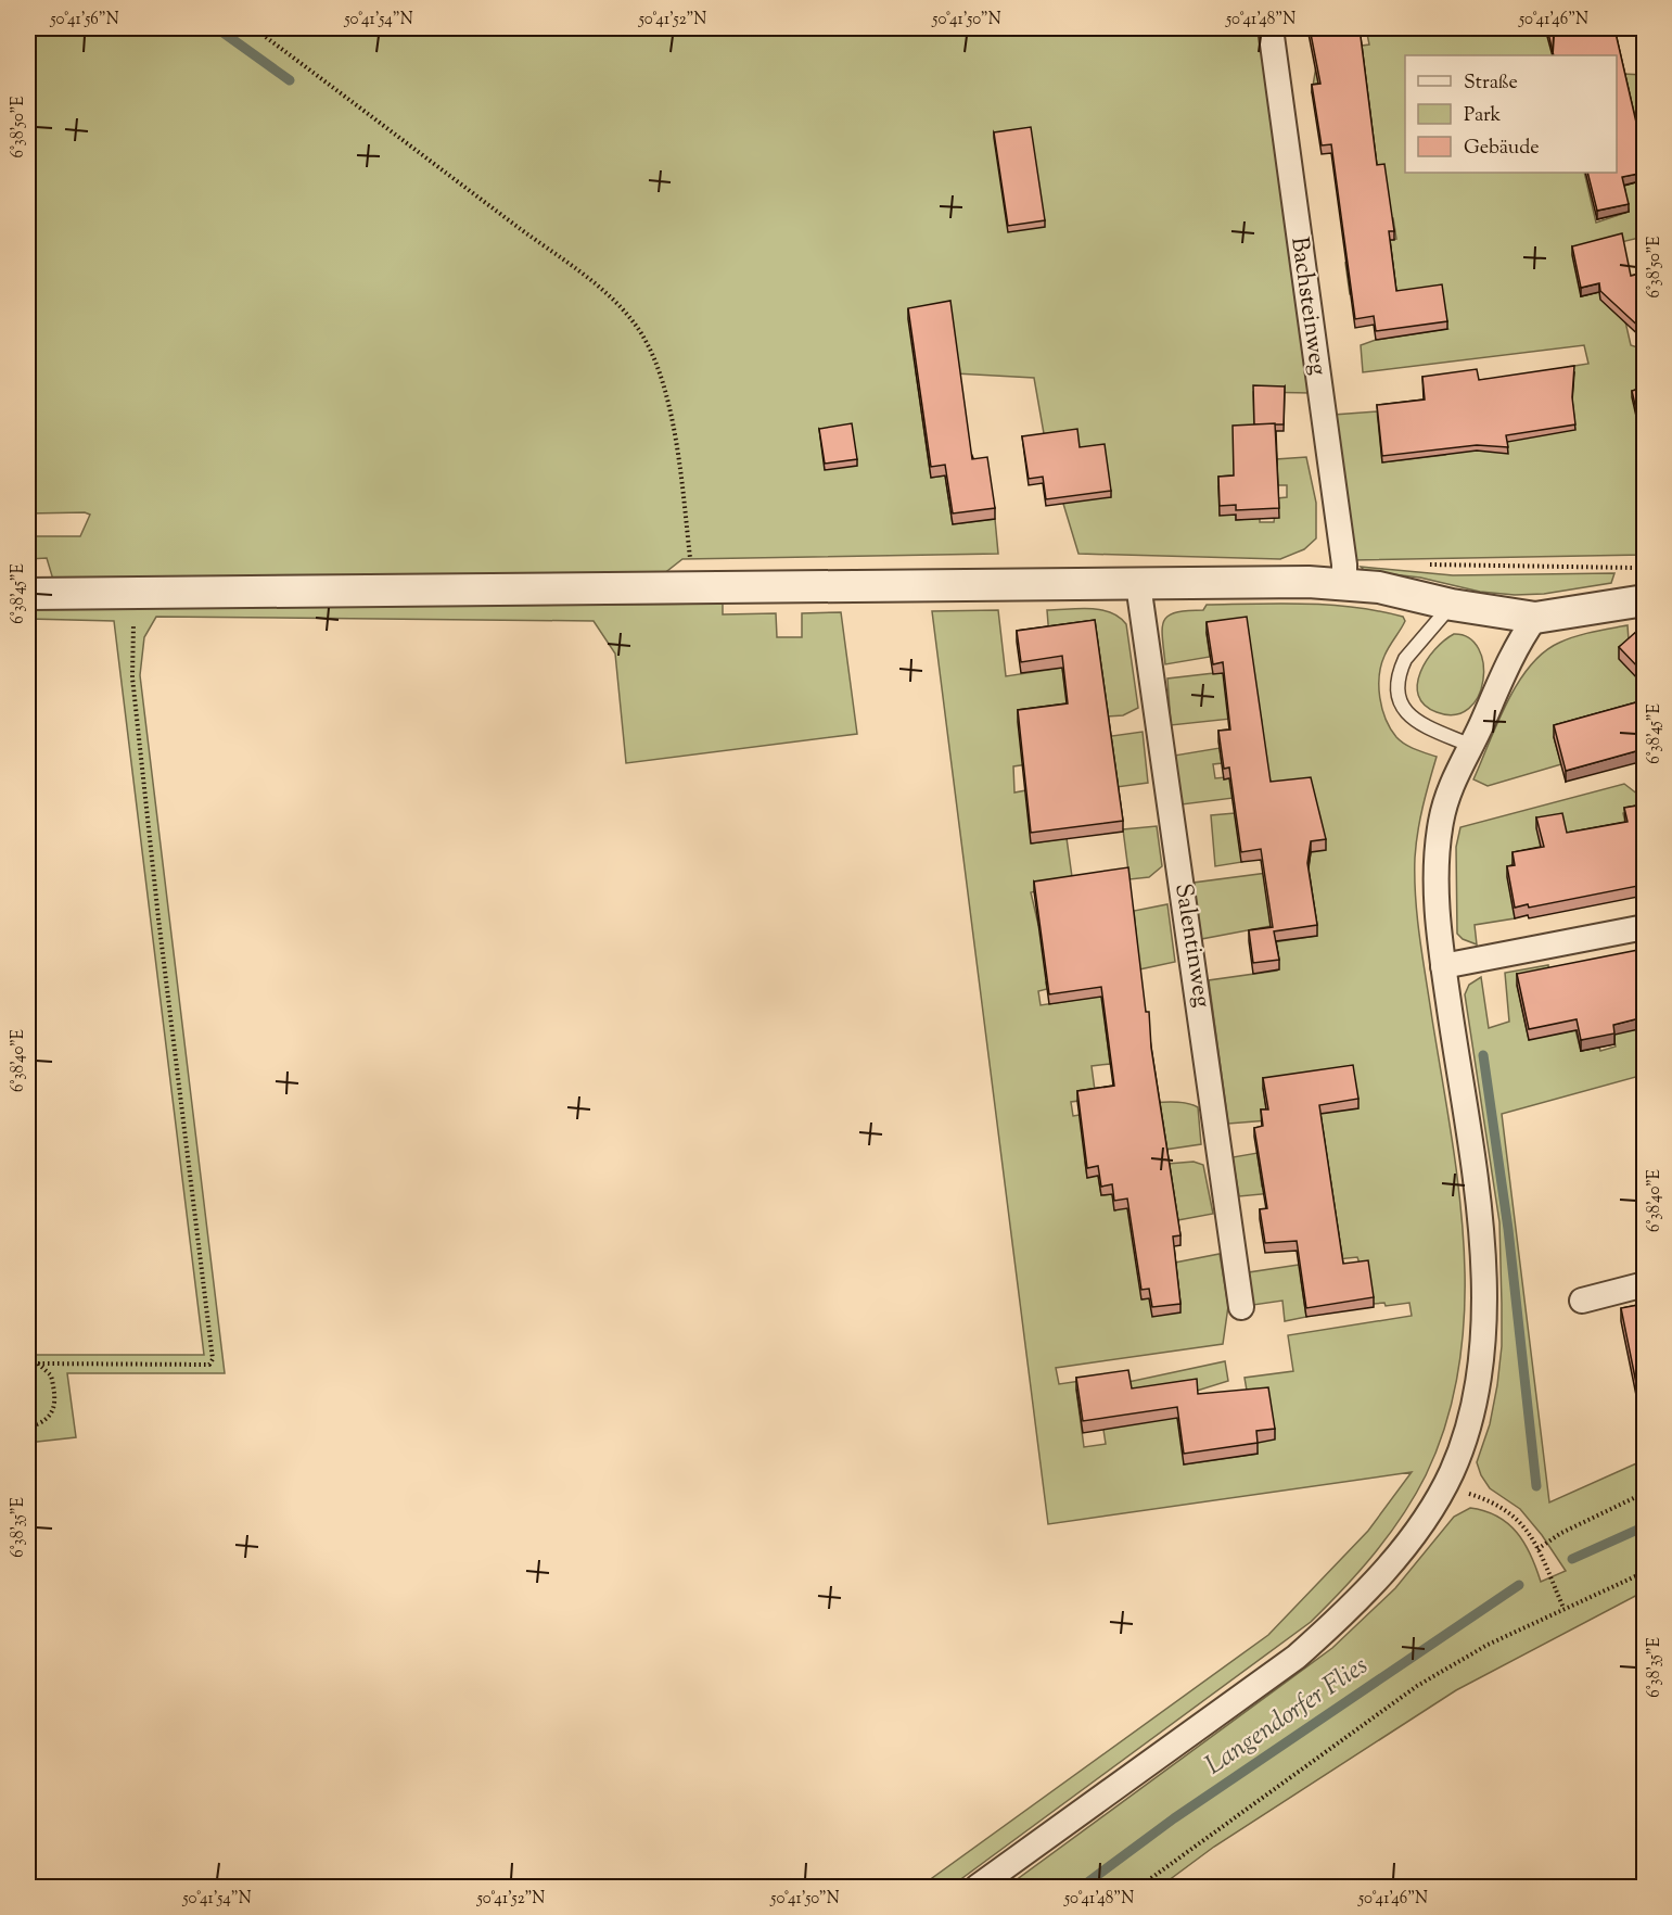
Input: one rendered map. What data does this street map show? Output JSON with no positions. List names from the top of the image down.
{
  "streets": {
    "street": ["Bachsteinweg", "Salentinweg"]
  },
  "water": ["Langendorfer Flies"],
  "legend": ["Straße", "Park", "Gebäude"],
  "coordinates": [
    "50°41'56\"N",
    "50°41'54\"N",
    "50°41'52\"N",
    "50°41'50\"N",
    "50°41'48\"N",
    "50°41'46\"N",
    "6°38'50\"E",
    "6°38'45\"E",
    "6°38'40\"E",
    "6°38'35\"E"
  ]
}
